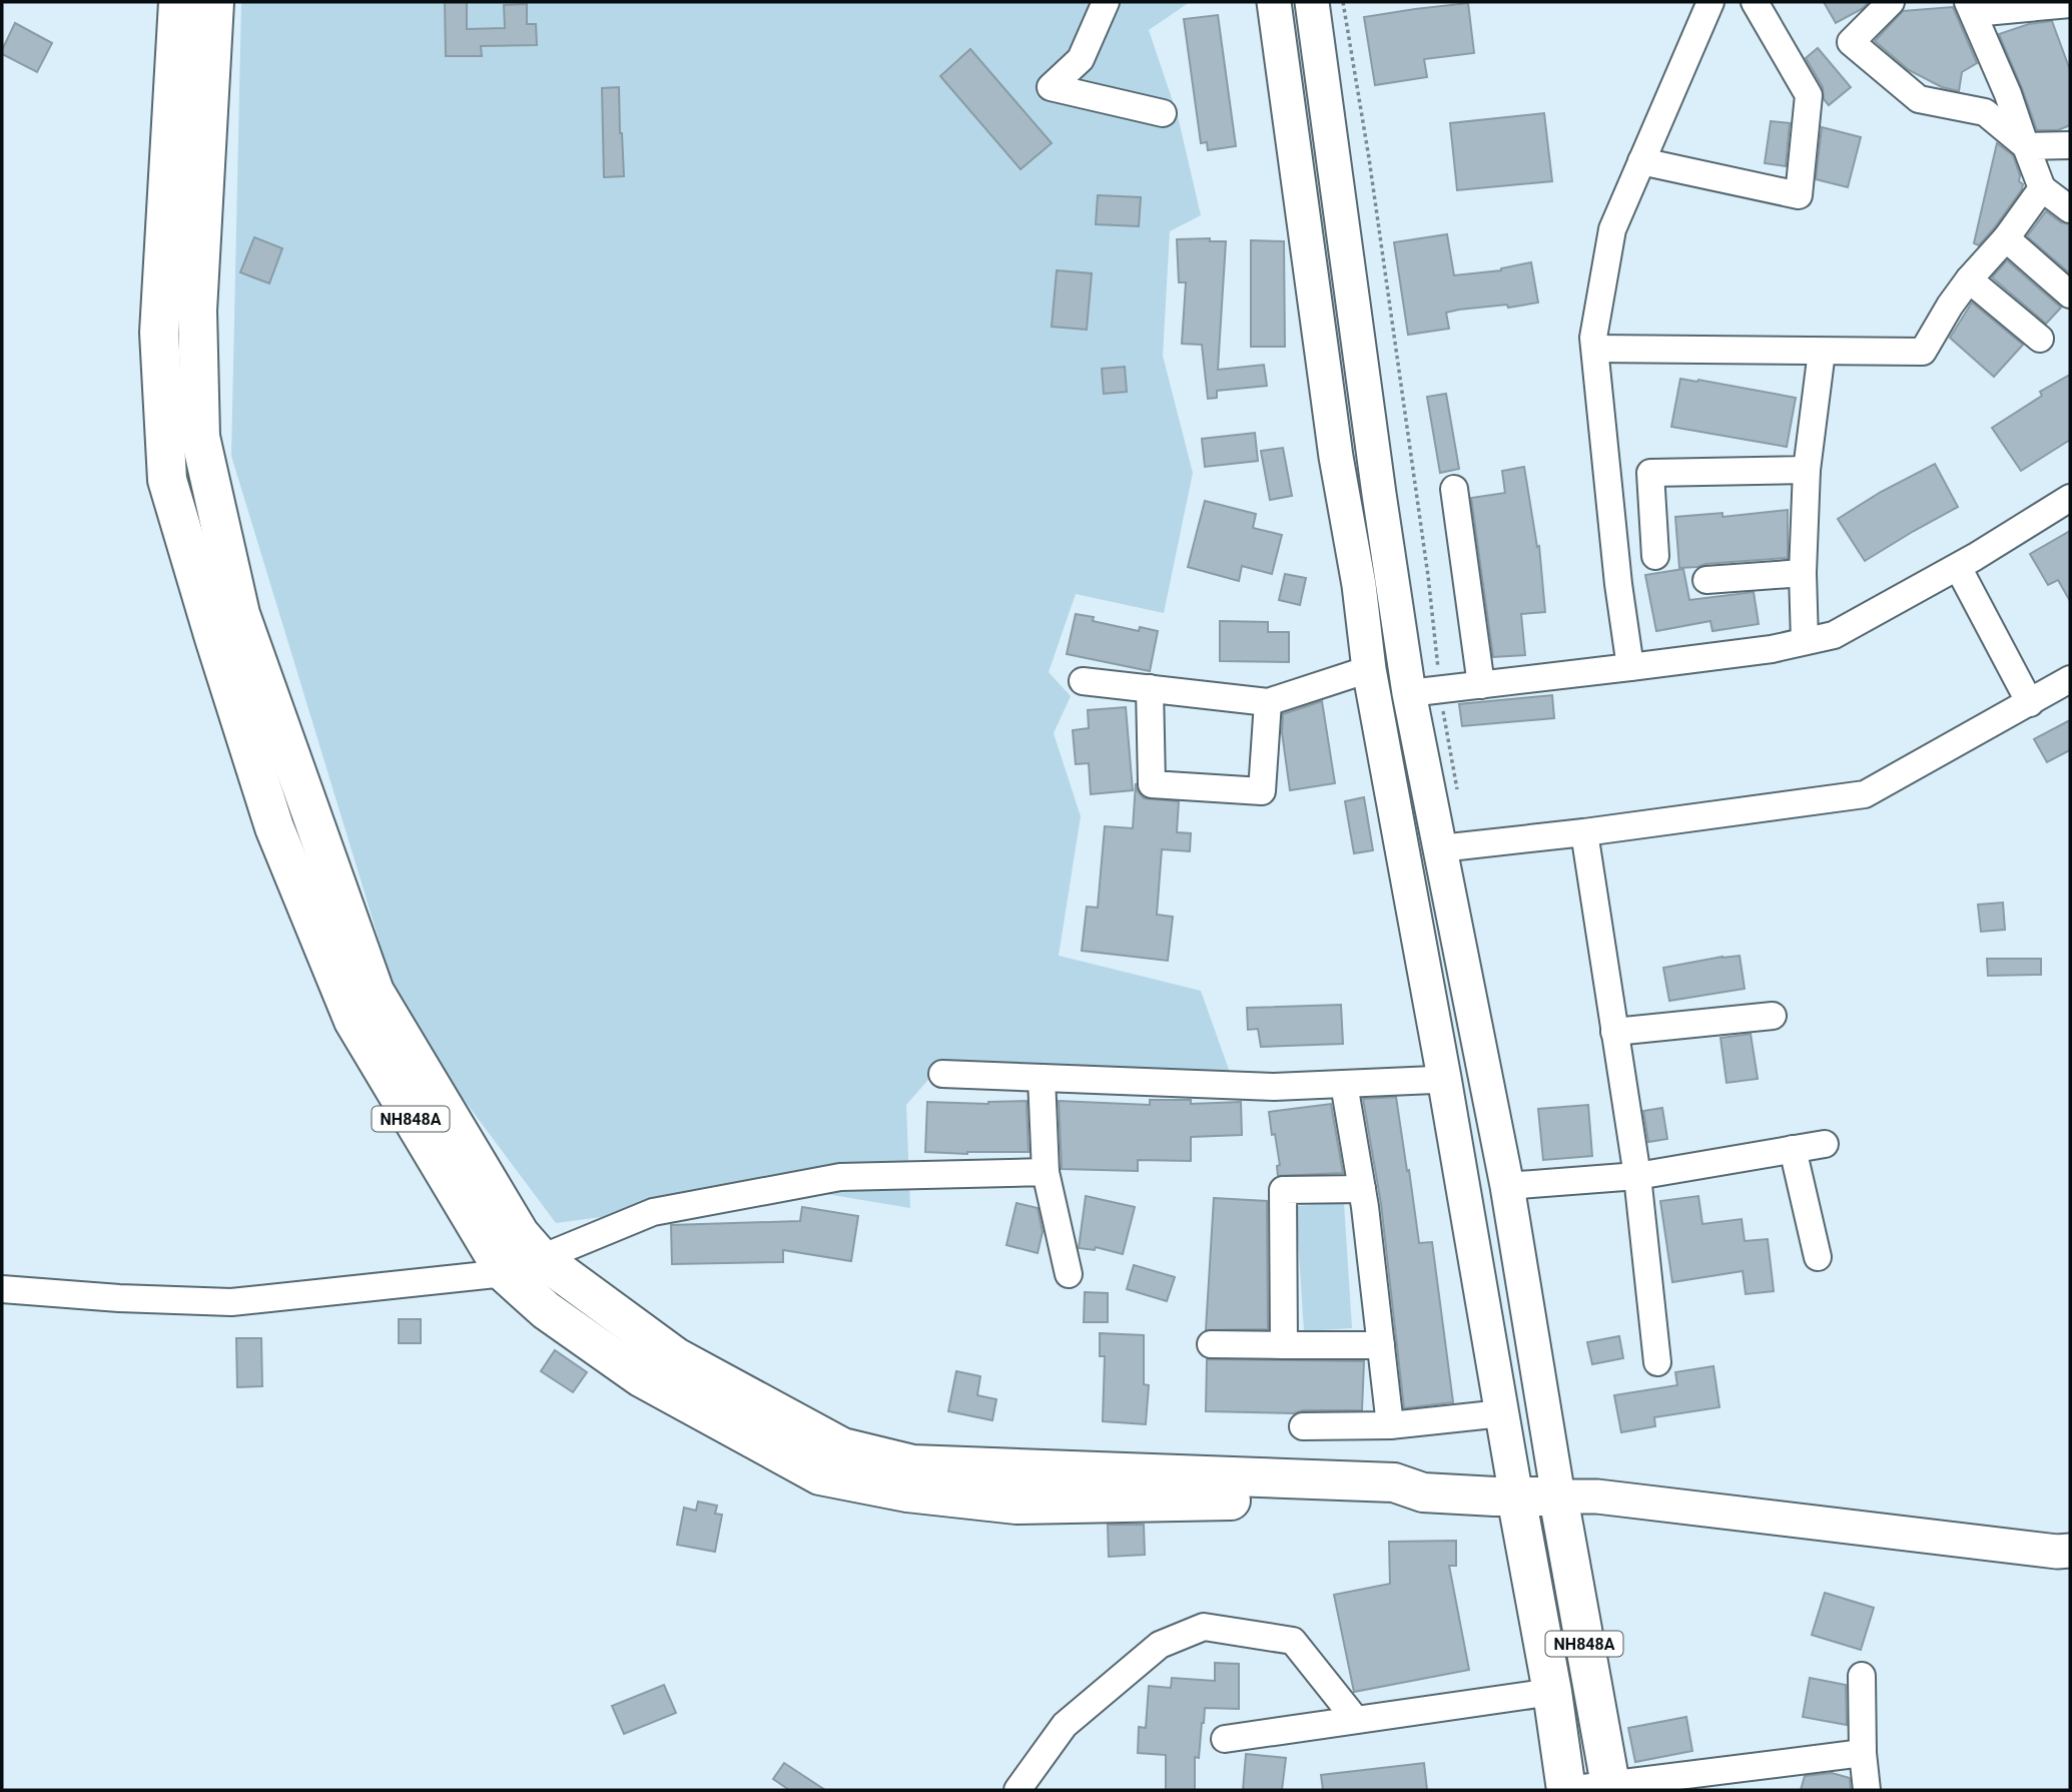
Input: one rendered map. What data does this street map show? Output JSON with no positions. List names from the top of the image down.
{
  "streets": {
    "highway": ["NH848A"]
  }
}
